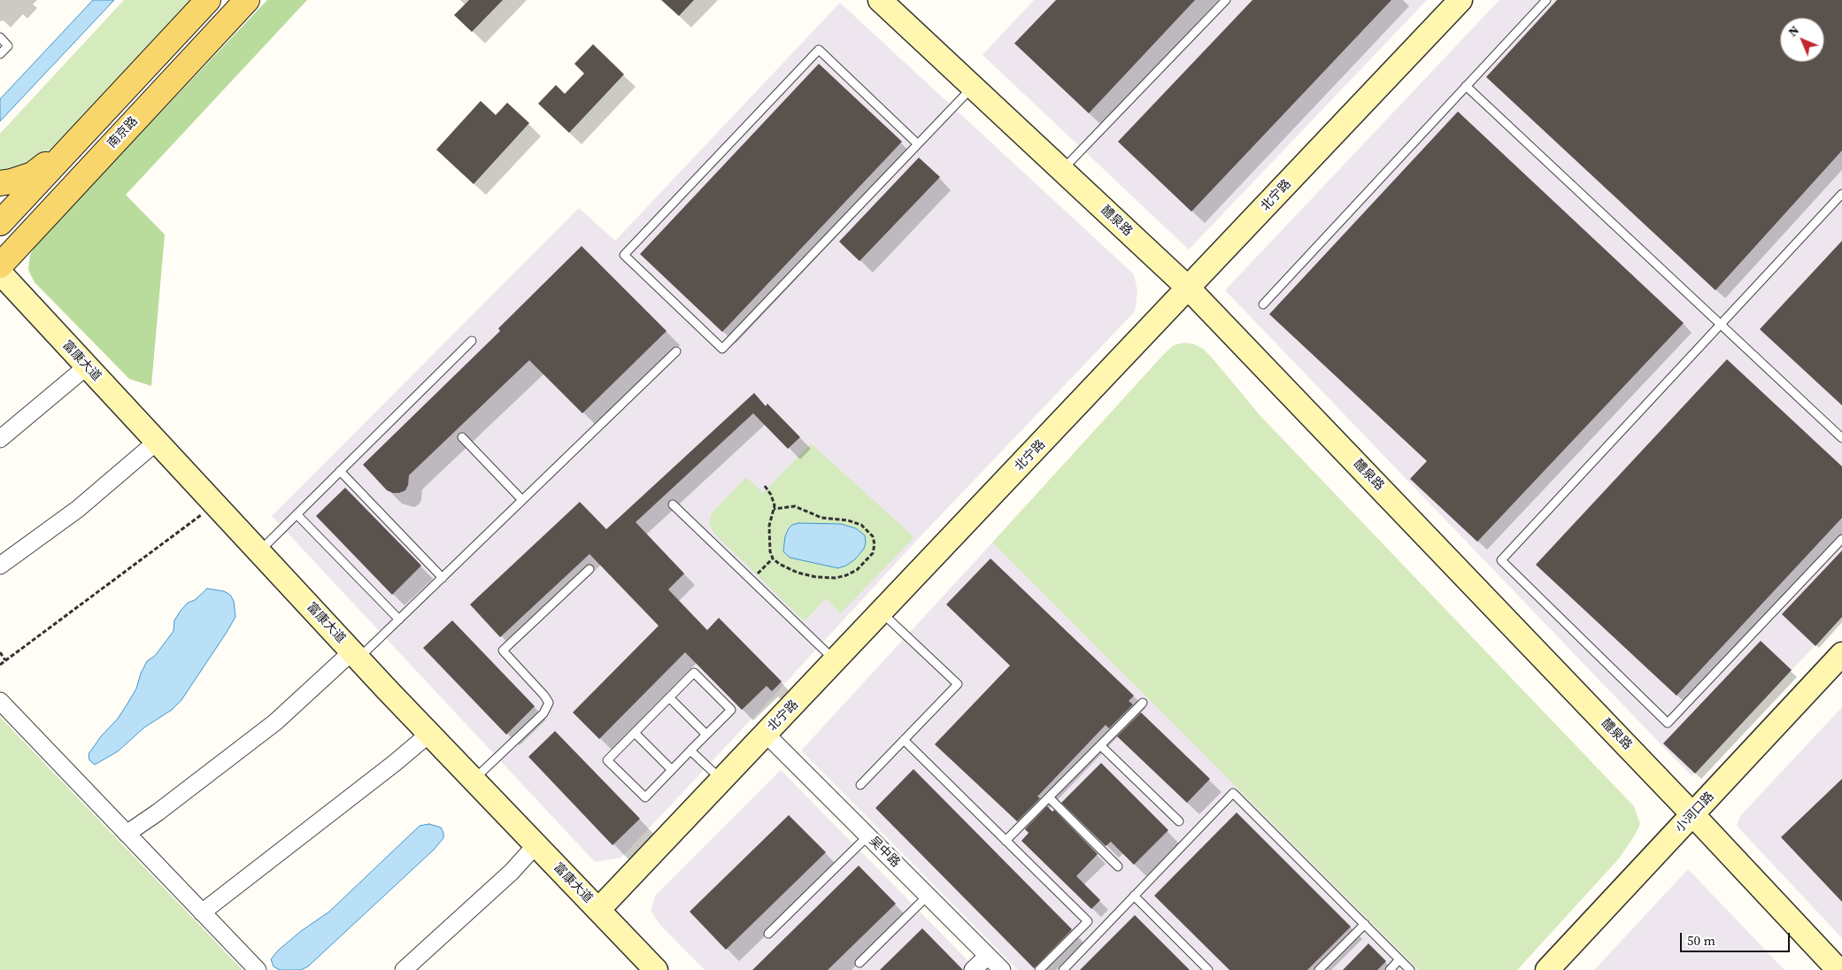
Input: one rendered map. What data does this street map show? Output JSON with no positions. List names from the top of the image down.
{
  "streets": {
    "main road": ["南京路"],
    "street": [
      "北宁路",
      "醴泉路",
      "富康大道",
      "小河口路",
      "吴中路"
    ]
  },
  "crossings": [
    ["北宁路", "醴泉路"],
    ["北宁路", "富康大道"],
    ["北宁路", "吴中路"],
    ["醴泉路", "小河口路"]
  ],
  "scale_bar": "50 m",
  "north": "top left"
}
